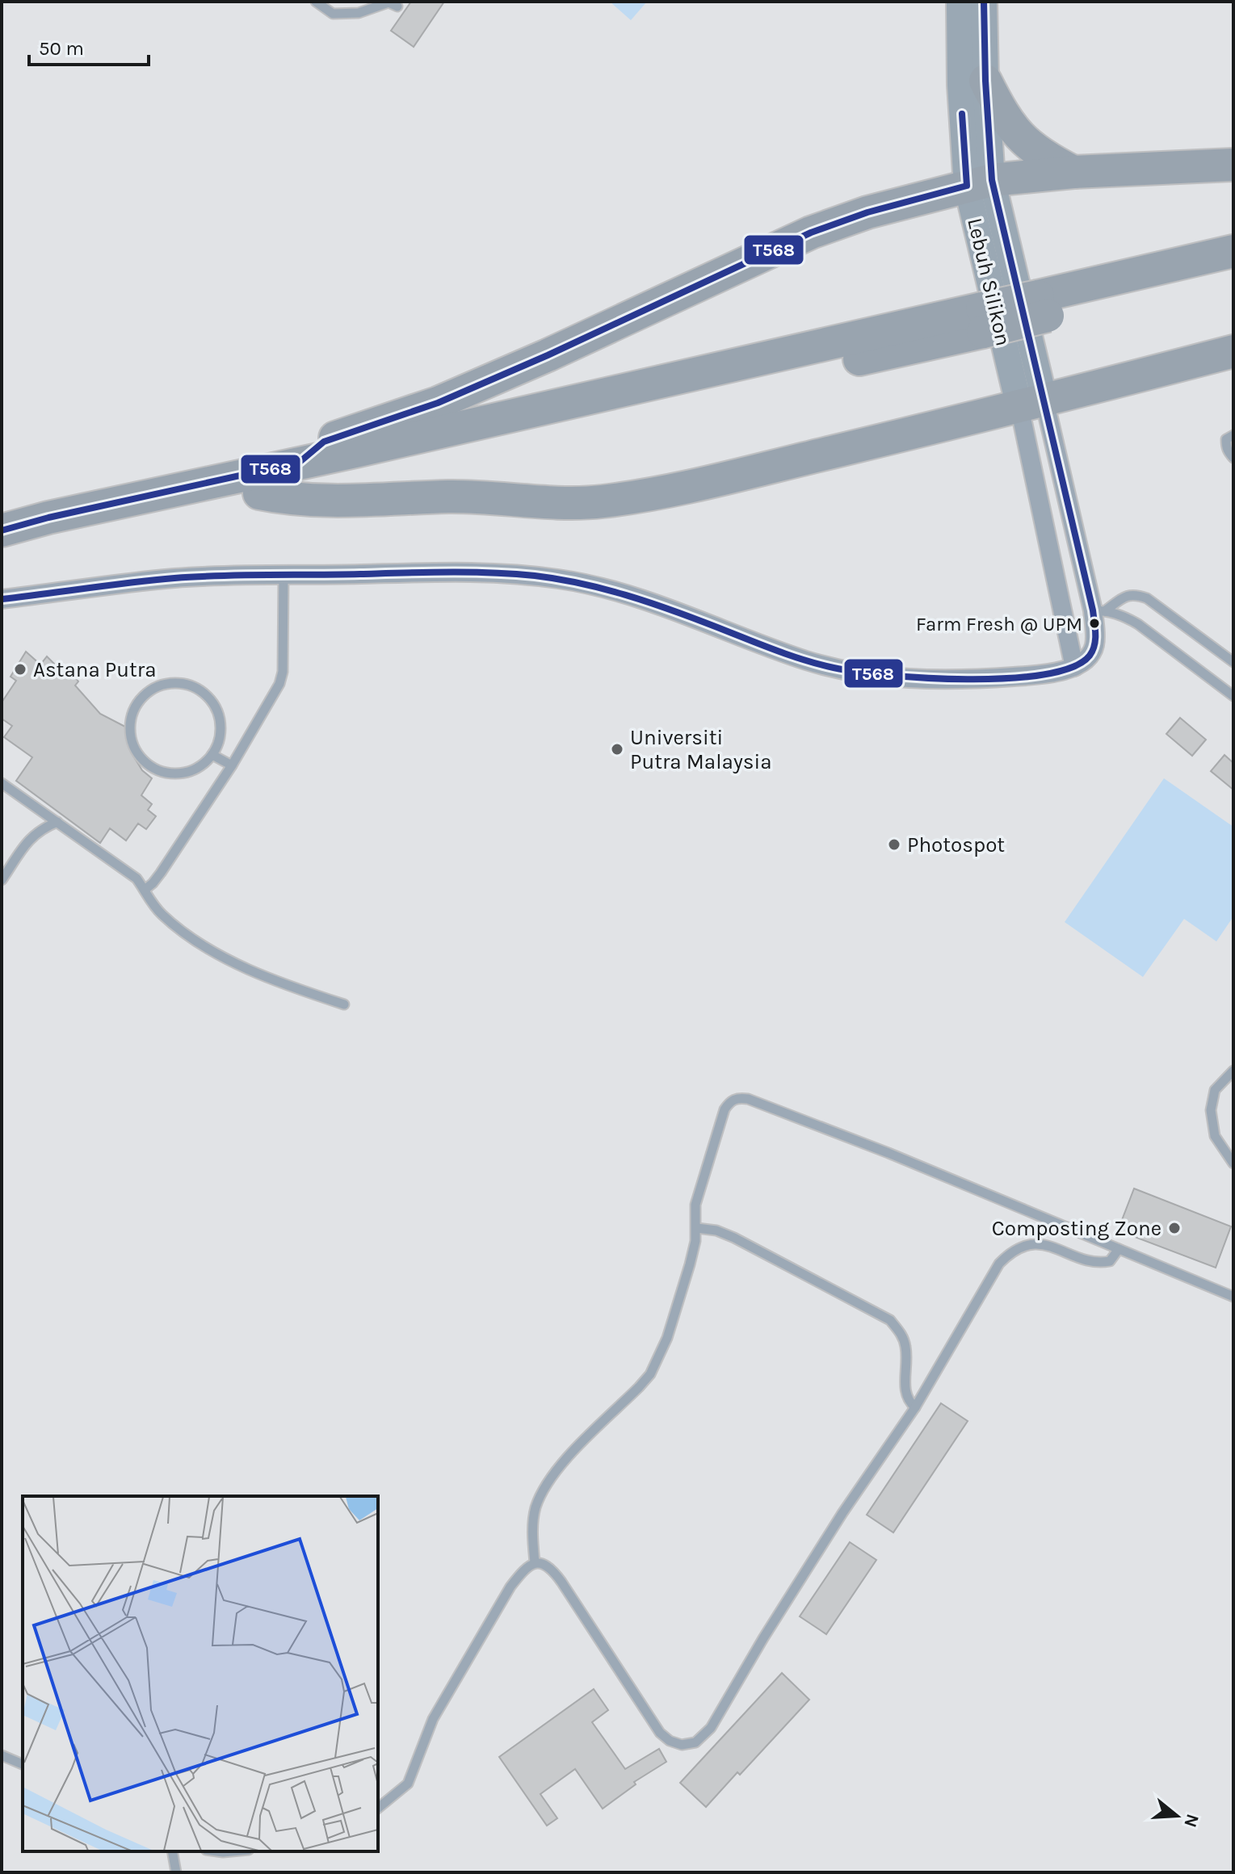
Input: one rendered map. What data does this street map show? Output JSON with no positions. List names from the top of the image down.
{
  "streets": {
    "street": ["Lebuh Silikon"]
  },
  "places": [
    "Farm Fresh @ UPM",
    "Astana Putra",
    "Universiti Putra Malaysia",
    "Photospot",
    "Composting Zone"
  ],
  "lines": ["transit line T568"],
  "scale_bar": "50 m",
  "north": "right"
}
